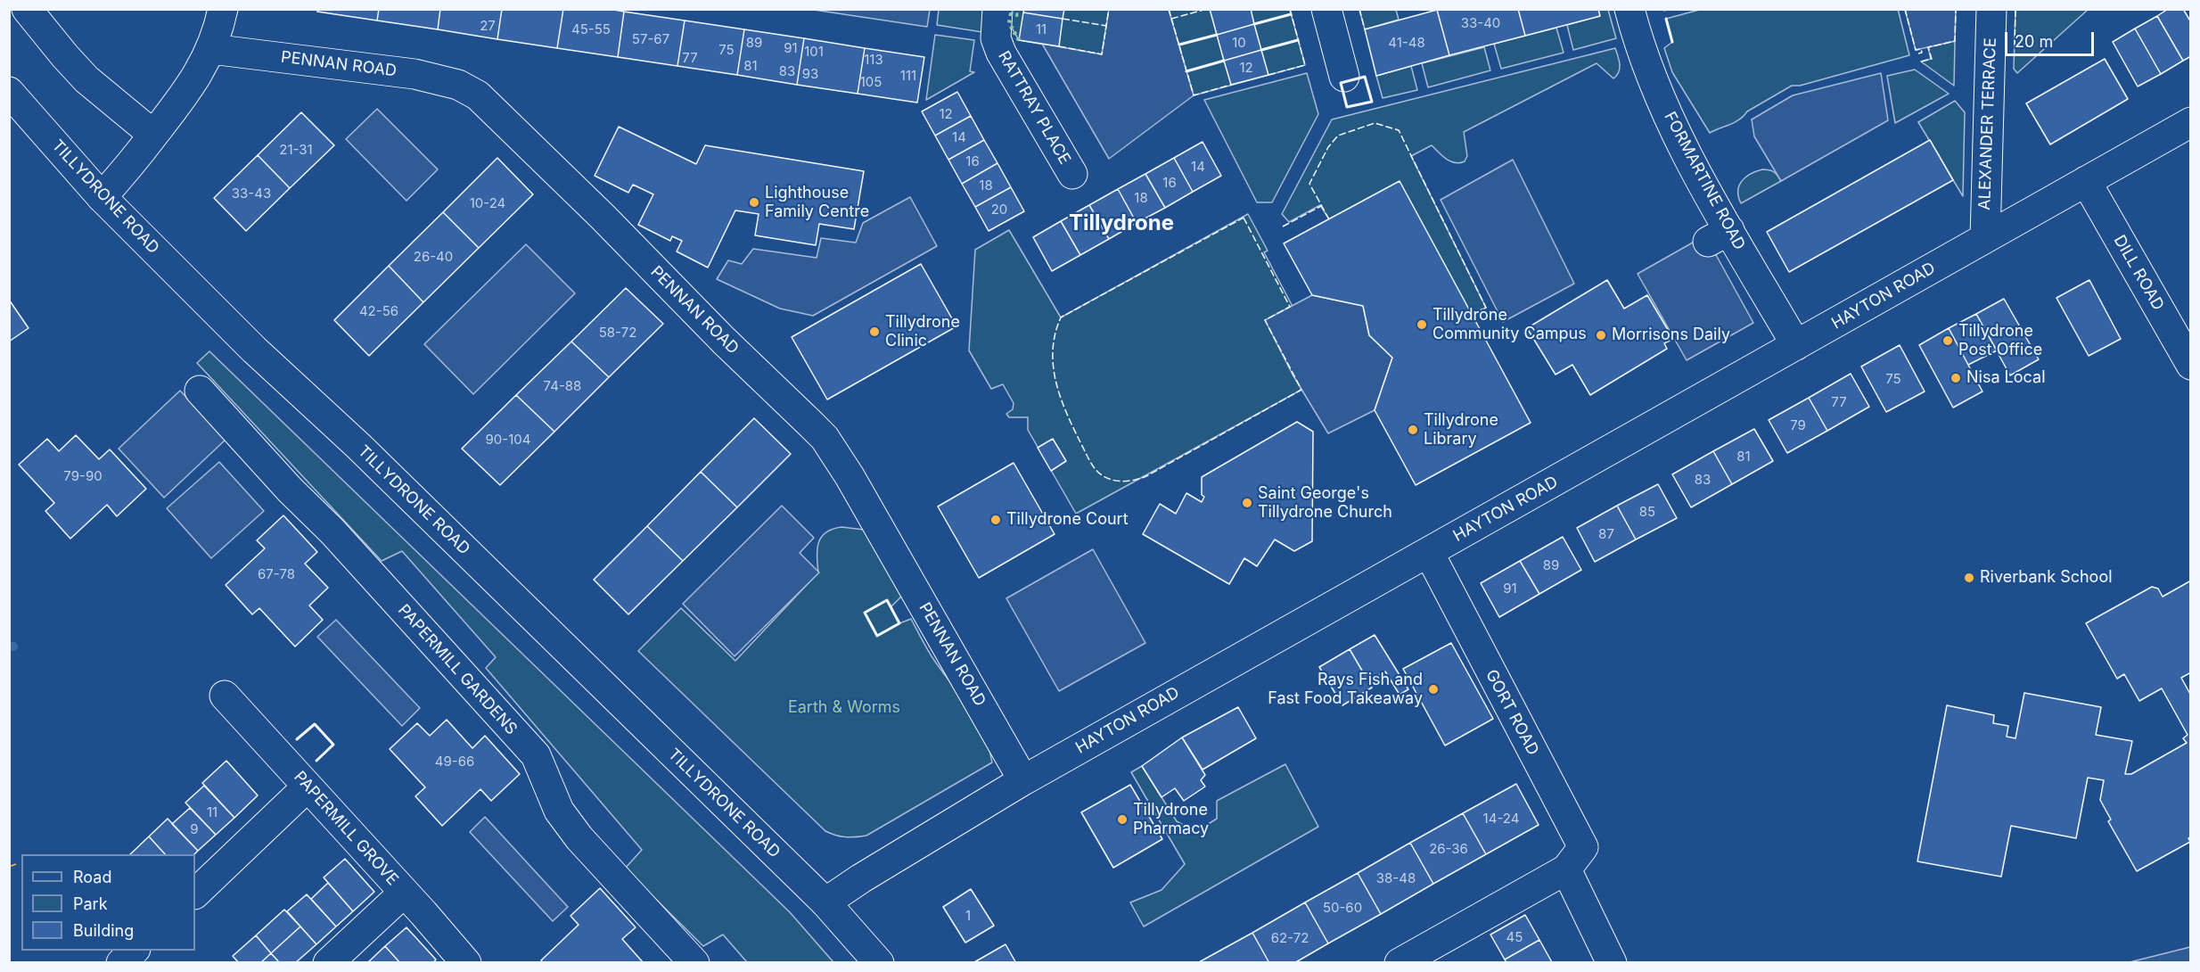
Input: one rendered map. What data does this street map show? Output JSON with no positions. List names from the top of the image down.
{
  "streets": {
    "street": [
      "PENNAN ROAD",
      "RATTRAY PLACE",
      "ALEXANDER TERRACE",
      "FORMARTINE ROAD",
      "TILLYDRONE ROAD",
      "DILL ROAD",
      "HAYTON ROAD",
      "PAPERMILL GARDENS",
      "GORT ROAD",
      "PAPERMILL GROVE"
    ]
  },
  "crossings": [
    ["PENNAN ROAD", "HAYTON ROAD"],
    ["ALEXANDER TERRACE", "HAYTON ROAD"],
    ["FORMARTINE ROAD", "HAYTON ROAD"],
    ["TILLYDRONE ROAD", "HAYTON ROAD"],
    ["DILL ROAD", "HAYTON ROAD"],
    ["HAYTON ROAD", "GORT ROAD"]
  ],
  "districts": ["Tillydrone"],
  "parks": ["Earth & Worms"],
  "places": [
    "Lighthouse Family Centre",
    "Tillydrone Community Campus",
    "Tillydrone Clinic",
    "Morrisons Daily",
    "Tillydrone Post Office",
    "Nisa Local",
    "Tillydrone Library",
    "Saint George's Tillydrone Church",
    "Tillydrone Court",
    "Riverbank School",
    "Rays Fish and Fast Food Takeaway",
    "Tillydrone Pharmacy"
  ],
  "house_numbers": [
    "33-40",
    "27",
    "45-55",
    "11",
    "57-67",
    "89",
    "10",
    "41-48",
    "91",
    "75",
    "101",
    "77",
    "113",
    "81",
    "12",
    "83",
    "93",
    "111",
    "105",
    "12",
    "14",
    "21-31",
    "16",
    "14",
    "16",
    "18",
    "33-43",
    "18",
    "10-24",
    "20",
    "26-40",
    "42-56",
    "58-72",
    "75",
    "74-88",
    "77",
    "79",
    "90-104",
    "81",
    "79-90",
    "83",
    "85",
    "87",
    "89",
    "67-78",
    "91",
    "49-66",
    "11",
    "14-24",
    "9",
    "26-36",
    "38-48",
    "50-60",
    "1",
    "45",
    "62-72"
  ],
  "legend": ["Road", "Park", "Building"],
  "scale_bar": "20 m"
}
